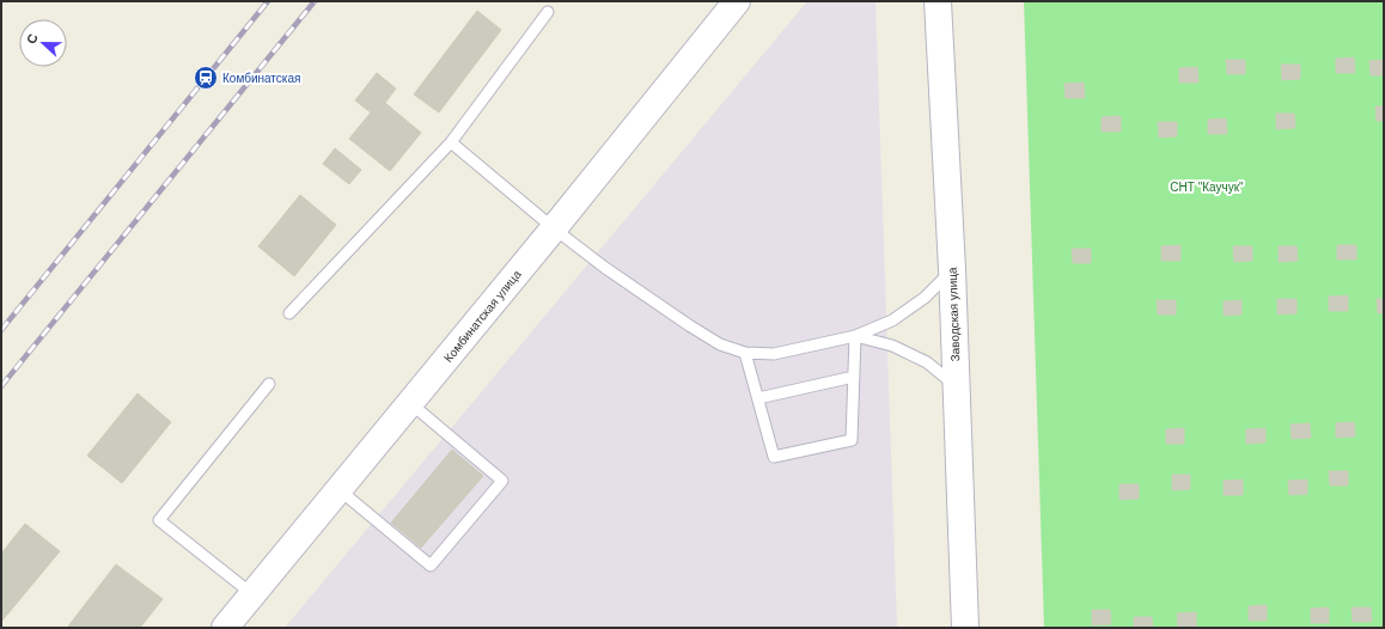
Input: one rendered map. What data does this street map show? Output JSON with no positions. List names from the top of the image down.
{
  "streets": {
    "main road": ["Заводская улица", "Комбинатская улица"]
  },
  "parks": ["СНТ \"Каучук\""],
  "places": {
    "station": ["Комбинатская"]
  },
  "north": "left"
}
